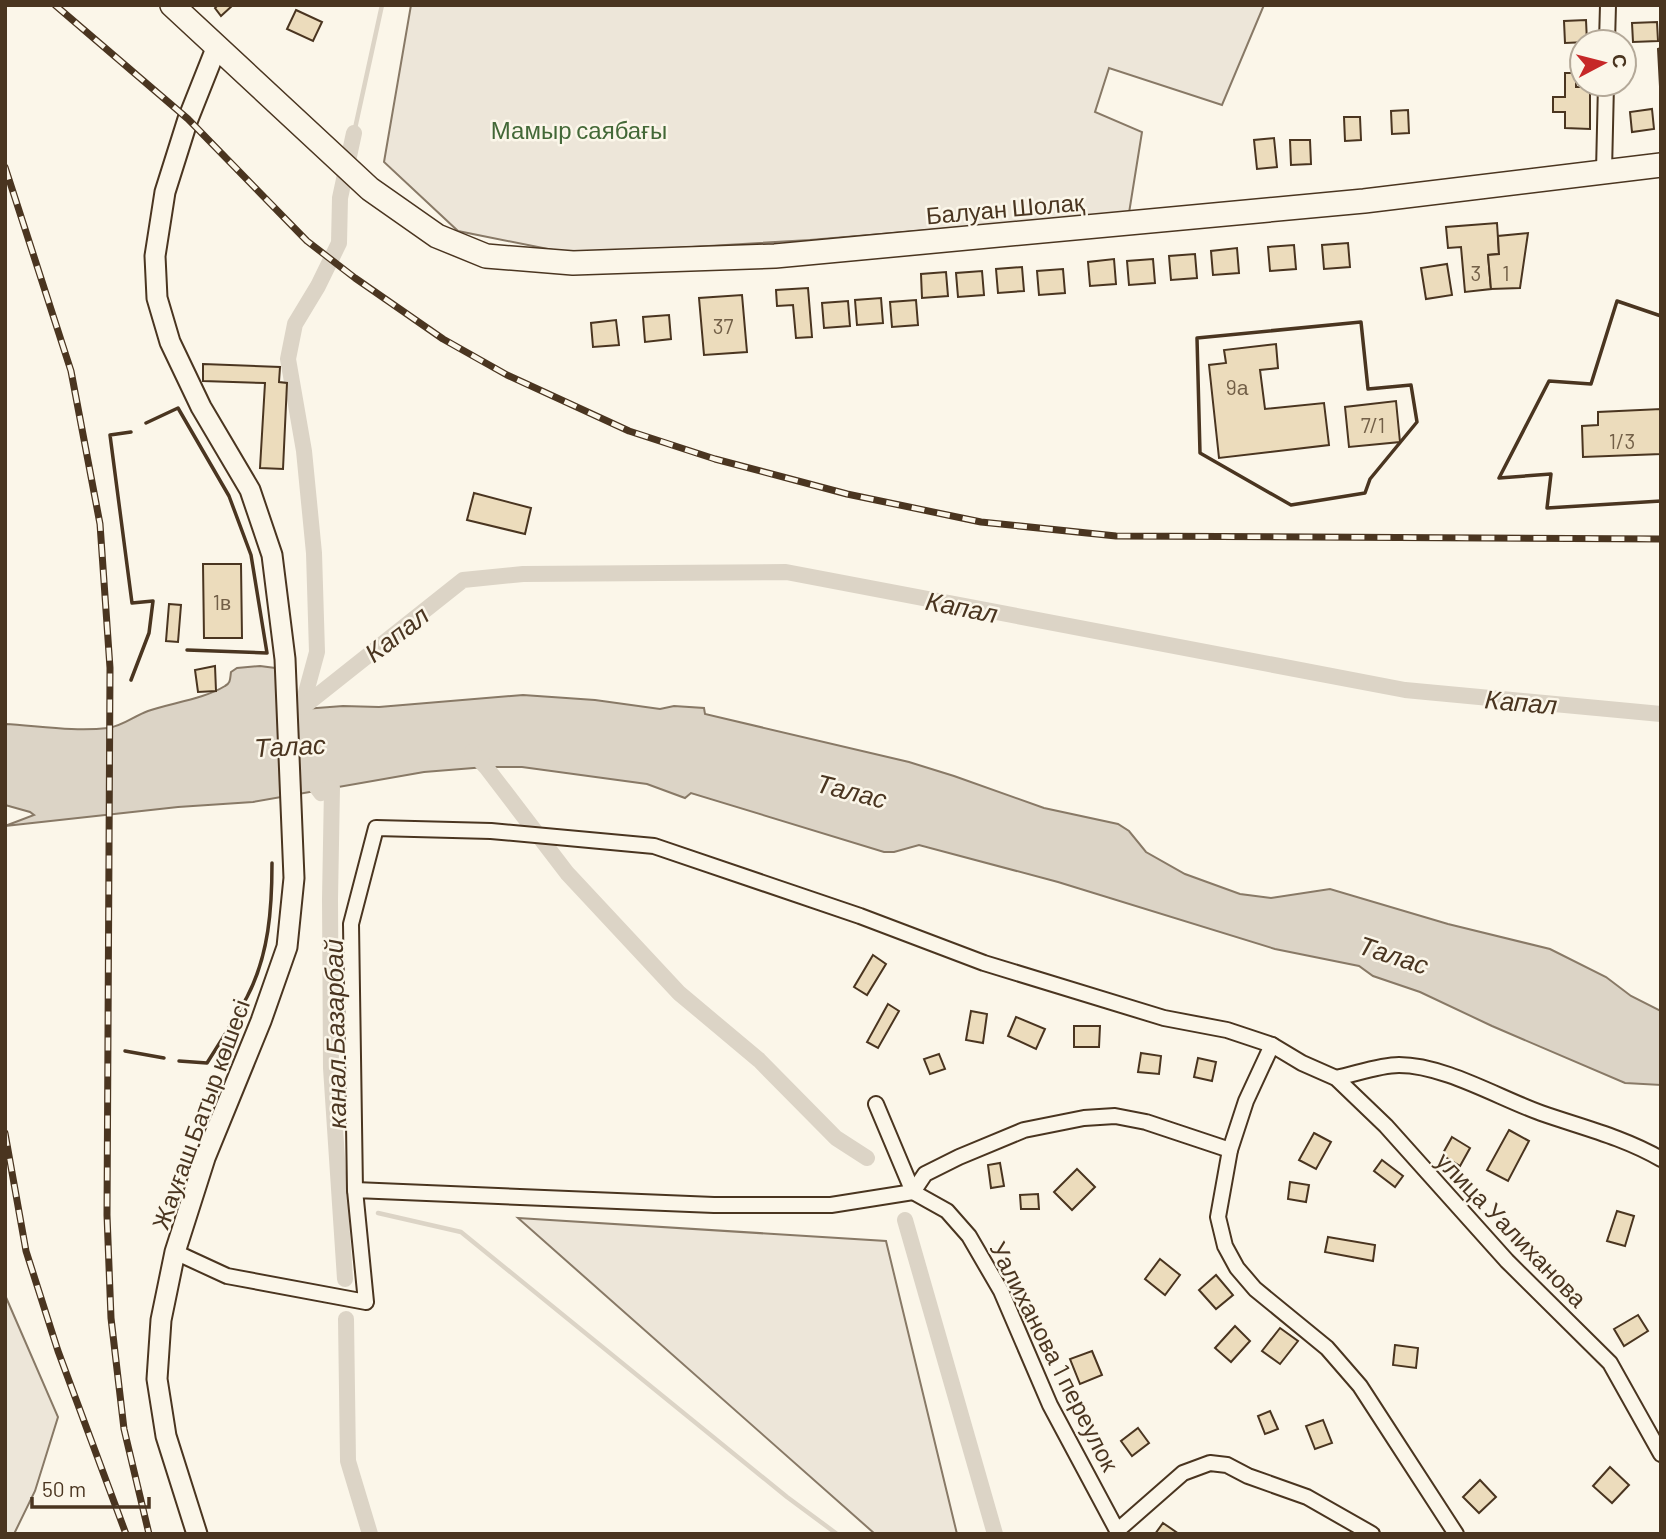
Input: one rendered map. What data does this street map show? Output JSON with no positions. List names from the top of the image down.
{
  "streets": {
    "main road": ["Балуан Шолақ", "Жауғаш Батыр көшесі"],
    "street": ["улица Уалиханова", "Уалиханова 1 переулок"]
  },
  "crossings": [
    ["Балуан Шолақ", "Жауғаш Батыр көшесі"]
  ],
  "water": ["Капал", "Талас", "канал Базарбай"],
  "parks": ["Мамыр саябағы"],
  "house_numbers": [
    "3",
    "1",
    "37",
    "9а",
    "7/1",
    "1/3",
    "1в"
  ],
  "scale_bar": "50 m",
  "north": "right"
}
